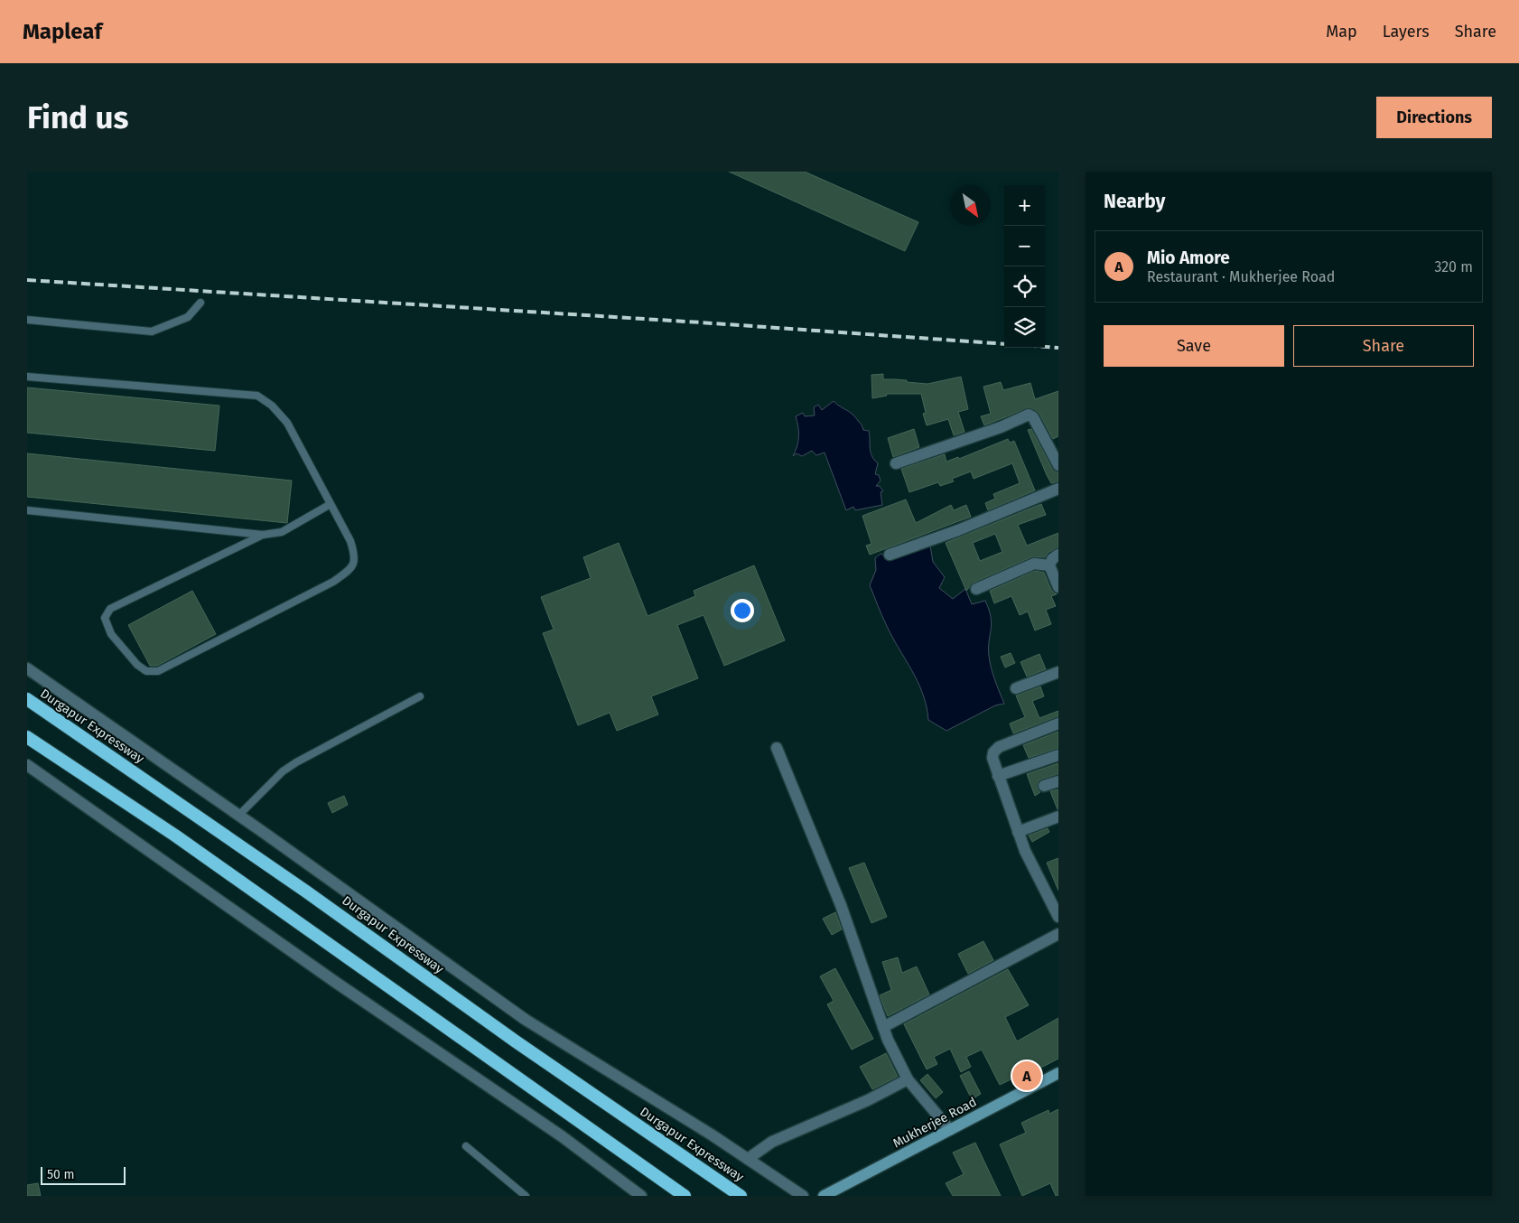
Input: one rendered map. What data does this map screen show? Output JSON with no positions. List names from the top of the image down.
{
  "streets": {
    "highway": ["Durgapur Expressway"],
    "main road": ["Mukherjee Road"]
  },
  "scale_bar": "50 m",
  "north": "bottom right",
  "page": {
    "header": "Mapleaf",
    "nav": ["Map", "Layers", "Share"],
    "buttons": [
      "Directions",
      ["Save", "Share"]
    ],
    "title": "Find us",
    "heading": "Nearby",
    "map_buttons": ["+", "−"],
    "list": [
      {
        "mark": "A",
        "name": "Mio Amore",
        "note": "Restaurant · Mukherjee Road",
        "value": "320 m"
      }
    ],
    "pins": "A",
    "scale": "50 m"
  }
}
